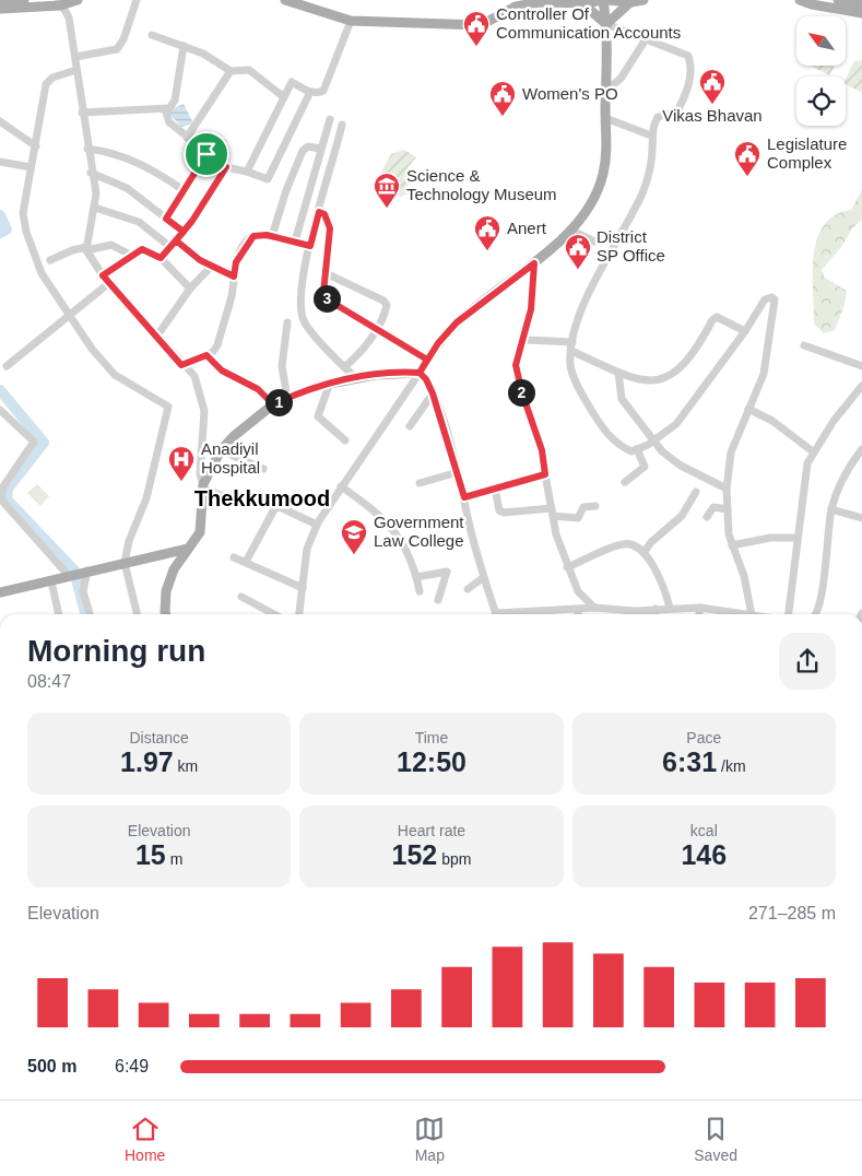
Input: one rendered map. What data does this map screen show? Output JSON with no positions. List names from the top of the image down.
{
  "districts": ["Thekkumood"],
  "places": {
    "public building": [
      "Controller Of Communication Accounts",
      "Vikas Bhavan",
      "Women's PO",
      "Legislature Complex",
      "Anert",
      "District SP Office"
    ],
    "museum": ["Science & Technology Museum"],
    "hospital": ["Anadiyil Hospital"],
    "school or university": ["Government Law College"]
  },
  "north": "top left",
  "page": {
    "pins": ["3", "2", "1"],
    "heading": ["Morning run", "08:47"],
    "stats": [
      ["Distance", "1.97 km"],
      ["Time", "12:50"],
      ["Pace", "6:31 /km"],
      ["Elevation", "15 m"],
      ["Heart rate", "152 bpm"],
      ["kcal", "146"]
    ],
    "chart": ["Elevation", "271–285 m"],
    "list": [
      {
        "name": "500 m",
        "note": "6:49"
      }
    ],
    "tabs": ["Home", "Map", "Saved"]
  }
}
